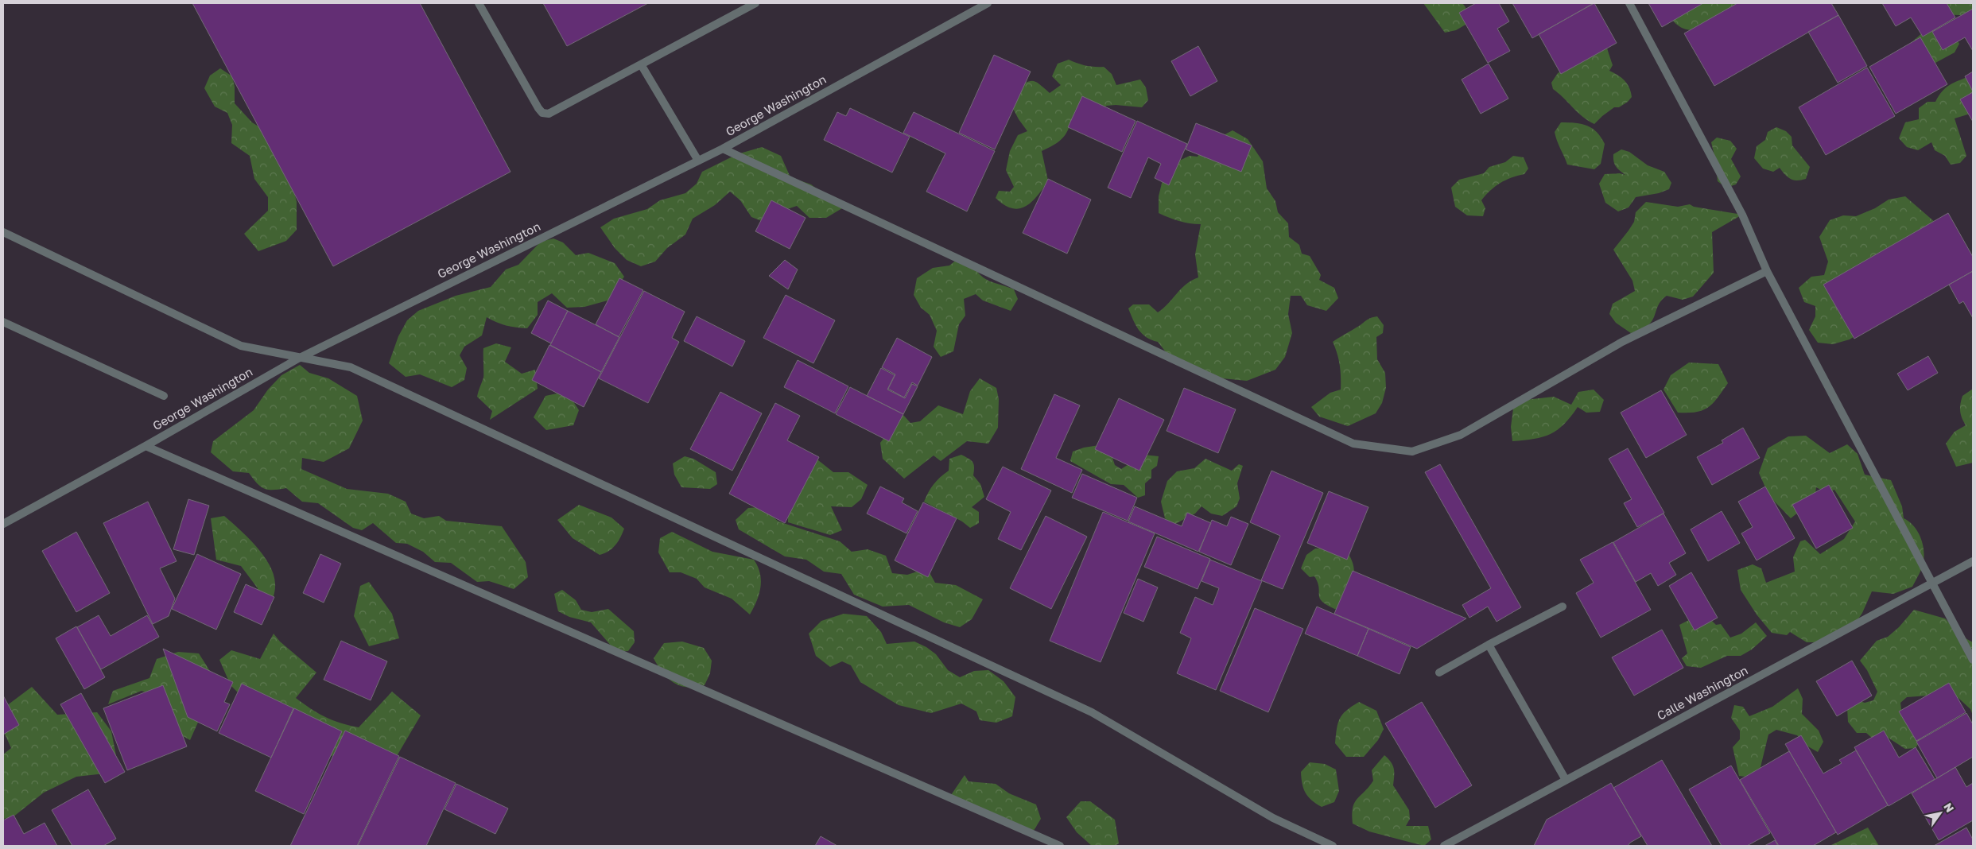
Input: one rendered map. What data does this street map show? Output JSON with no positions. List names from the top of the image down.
{
  "streets": {
    "street": ["George Washington", "Calle Washington"]
  },
  "north": "top right"
}
